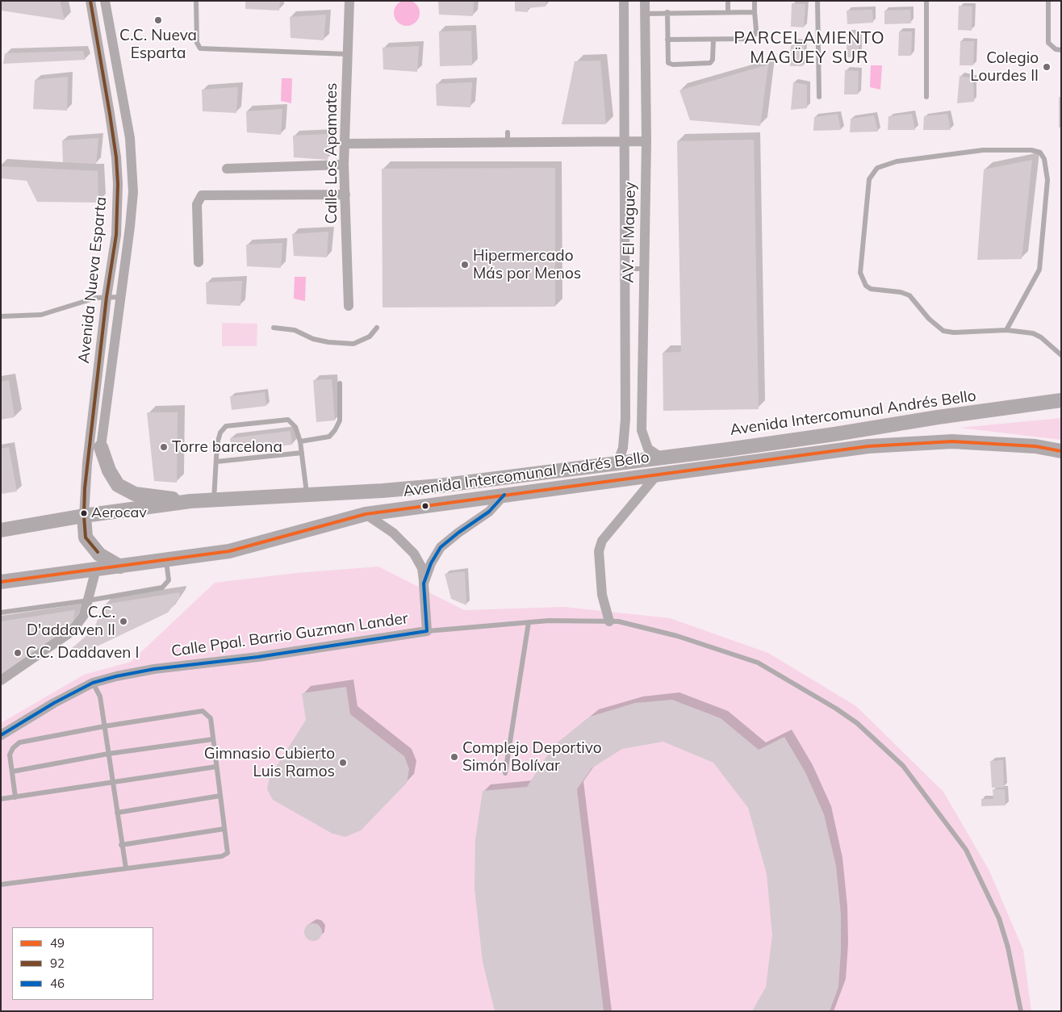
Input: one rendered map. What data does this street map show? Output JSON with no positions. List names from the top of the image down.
{
  "streets": {
    "main road": ["Avenida Intercomunal Andrés Bello"],
    "street": [
      "Calle Los Apamates",
      "AV. El Maguey",
      "Avenida Nueva Esparta",
      "Calle Ppal. Barrio Guzman Lander"
    ]
  },
  "crossings": [
    ["AV. El Maguey", "Avenida Intercomunal Andrés Bello"],
    ["Avenida Nueva Esparta", "Avenida Intercomunal Andrés Bello"],
    ["Avenida Intercomunal Andrés Bello", "Calle Ppal. Barrio Guzman Lander"]
  ],
  "districts": ["PARCELAMIENTO MAGÜEY SUR"],
  "places": [
    "C.C. Nueva Esparta",
    "Colegio Lourdes II",
    "Hipermercado Más por Menos",
    "Torre barcelona",
    "Aerocav",
    "C.C. D'addaven II",
    "C.C. Daddaven I",
    "Complejo Deportivo Simón Bolívar",
    "Gimnasio Cubierto Luis Ramos"
  ],
  "lines": ["transit line 92", "transit line 49", "transit line 46"],
  "legend": ["49", "92", "46"]
}
